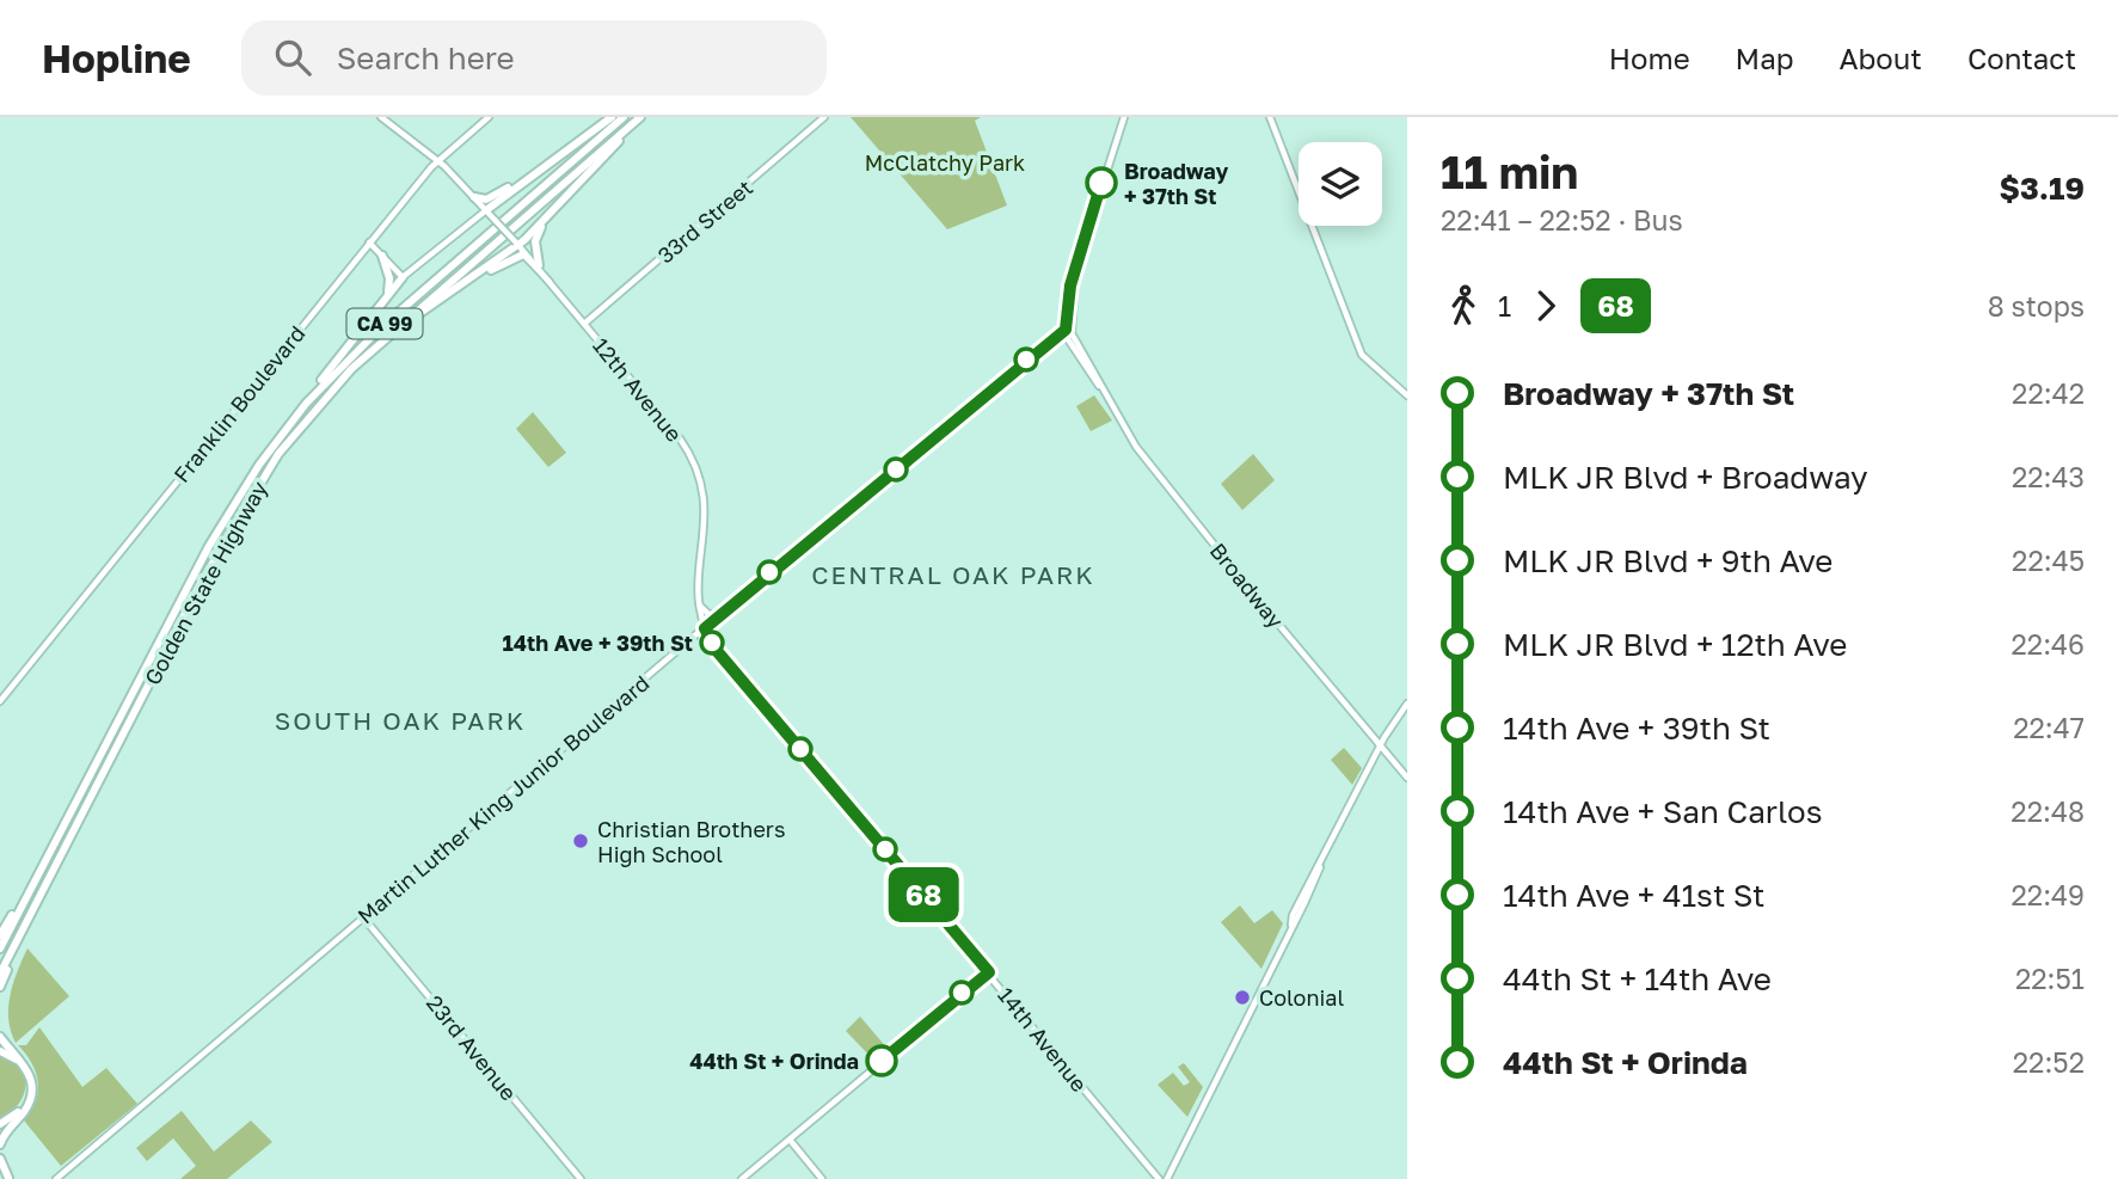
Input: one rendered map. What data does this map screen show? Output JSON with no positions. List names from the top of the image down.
{
  "streets": {
    "highway": ["CA 99", "Golden State Highway"],
    "street": [
      "33rd Street",
      "12th Avenue",
      "Franklin Boulevard",
      "Broadway",
      "Martin Luther King Junior Boulevard",
      "14th Avenue",
      "23rd Avenue"
    ]
  },
  "crossings": [
    ["33rd Street", "12th Avenue"],
    ["12th Avenue", "Franklin Boulevard"],
    ["Broadway", "Martin Luther King Junior Boulevard"],
    ["Martin Luther King Junior Boulevard", "14th Avenue"],
    ["Martin Luther King Junior Boulevard", "23rd Avenue"]
  ],
  "districts": ["CENTRAL OAK PARK", "SOUTH OAK PARK"],
  "parks": ["McClatchy Park"],
  "places": [
    "Broadway + 37th St",
    "14th Ave + 39th St",
    "Christian Brothers High School",
    "Colonial",
    "44th St + Orinda"
  ],
  "lines": ["bus line 68"],
  "page": {
    "header": "Hopline",
    "search": "Search here",
    "nav": [
      "Home",
      "Map",
      "About",
      "Contact"
    ],
    "on_map": "68",
    "heading": ["11 min", "22:41 – 22:52 · Bus", "$3.19"],
    "legs": ["1", "68", "8 stops"],
    "list": [
      {
        "name": "Broadway + 37th St",
        "value": "22:42"
      },
      {
        "name": "MLK JR Blvd + Broadway",
        "value": "22:43"
      },
      {
        "name": "MLK JR Blvd + 9th Ave",
        "value": "22:45"
      },
      {
        "name": "MLK JR Blvd + 12th Ave",
        "value": "22:46"
      },
      {
        "name": "14th Ave + 39th St",
        "value": "22:47"
      },
      {
        "name": "14th Ave + San Carlos",
        "value": "22:48"
      },
      {
        "name": "14th Ave + 41st St",
        "value": "22:49"
      },
      {
        "name": "44th St + 14th Ave",
        "value": "22:51"
      },
      {
        "name": "44th St + Orinda",
        "value": "22:52"
      }
    ]
  }
}
